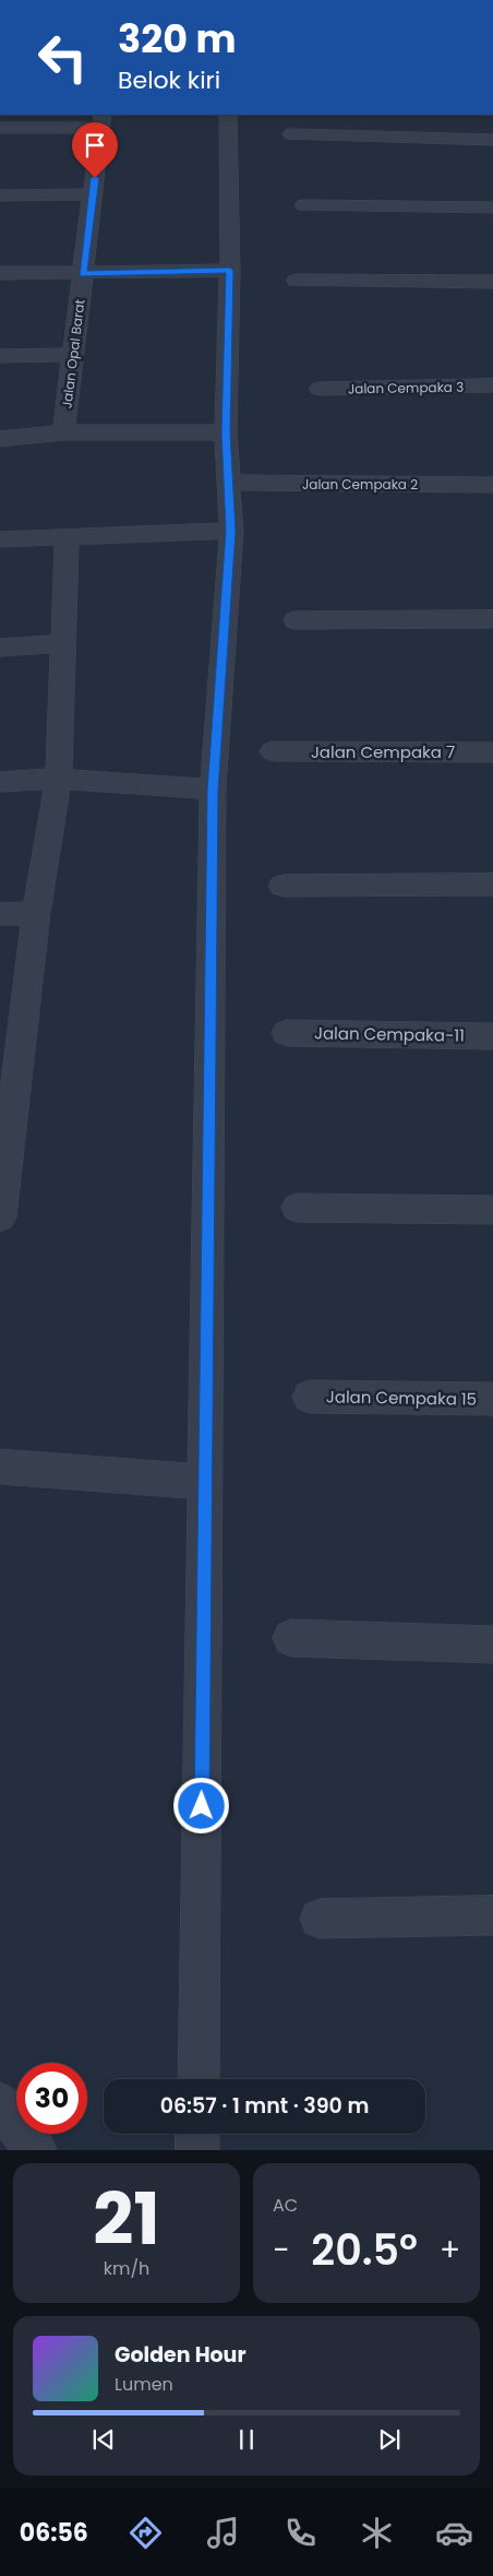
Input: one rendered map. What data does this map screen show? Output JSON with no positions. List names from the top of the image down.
{
  "streets": {
    "street": [
      "Jalan Opal Barat",
      "Jalan Cempaka 3",
      "Jalan Cempaka 2",
      "Jalan Cempaka 7",
      "Jalan Cempaka-11",
      "Jalan Cempaka 15"
    ]
  },
  "page": {
    "turn": ["320 m", "Belok kiri"],
    "limit": "30",
    "trip": "06:57 · 1 mnt · 390 m",
    "tile": [
      ["21", "km/h"],
      "AC"
    ],
    "heat": ["−", "20.5°", "+"],
    "song": ["Golden Hour", "Lumen"],
    "tabs": "06:56"
  }
}
